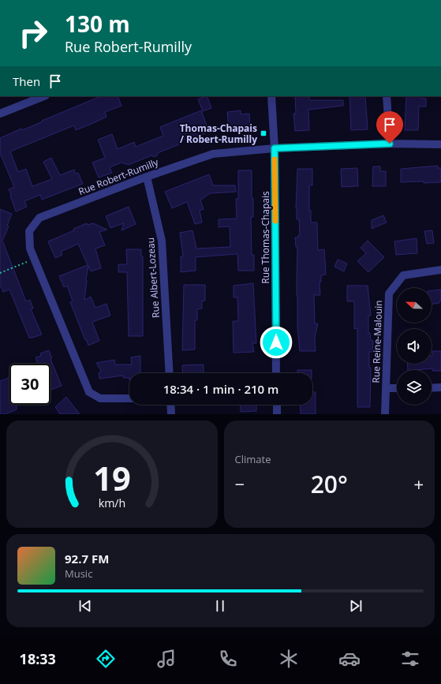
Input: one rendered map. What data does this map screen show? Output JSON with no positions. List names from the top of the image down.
{
  "streets": {
    "street": [
      "Rue Robert-Rumilly",
      "Rue Thomas-Chapais",
      "Rue Albert-Lozeau",
      "Rue Reine-Malouin"
    ]
  },
  "crossings": [
    ["Rue Robert-Rumilly", "Rue Thomas-Chapais"],
    ["Rue Robert-Rumilly", "Rue Albert-Lozeau"]
  ],
  "places": {
    "transit": ["Thomas-Chapais / Robert-Rumilly"]
  },
  "north": "left",
  "page": {
    "turn": ["130 m", "Rue Robert-Rumilly"],
    "then": "Then",
    "limit": "30",
    "trip": "18:34 · 1 min · 210 m",
    "tile": "Climate",
    "heat": ["−", "20°", "+"],
    "song": ["92.7 FM", "Music"],
    "tabs": "18:33",
    "gauge": ["19", "km/h"]
  }
}
